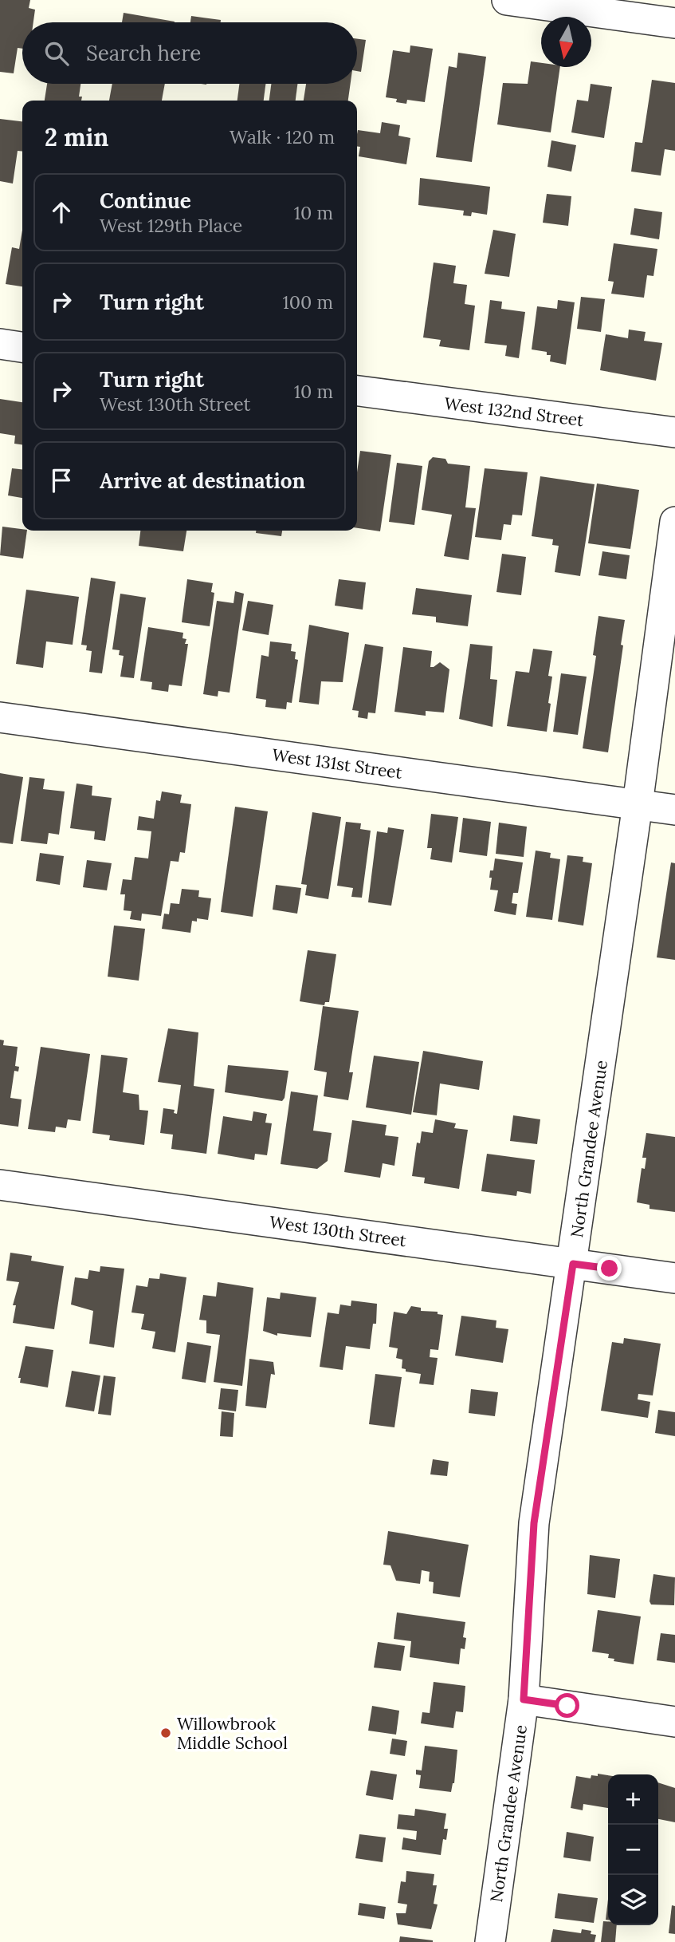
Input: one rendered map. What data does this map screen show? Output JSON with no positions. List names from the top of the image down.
{
  "streets": {
    "street": [
      "West 132nd Street",
      "West 131st Street",
      "North Grandee Avenue",
      "West 130th Street"
    ]
  },
  "crossings": [
    ["West 131st Street", "North Grandee Avenue"],
    ["North Grandee Avenue", "West 130th Street"]
  ],
  "places": ["Willowbrook Middle School"],
  "north": "bottom",
  "page": {
    "search": "Search here",
    "heading": ["2 min", "Walk · 120 m"],
    "list": [
      ["Continue", "West 129th Place", "10 m"],
      ["Turn right", "100 m"],
      ["Turn right", "West 130th Street", "10 m"],
      "Arrive at destination"
    ],
    "map_buttons": ["+", "−"]
  }
}
